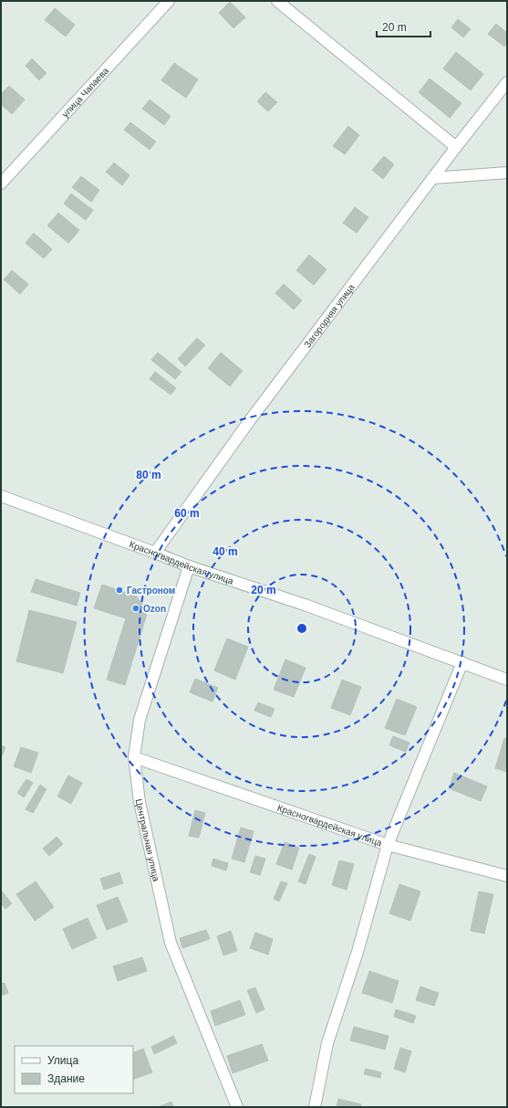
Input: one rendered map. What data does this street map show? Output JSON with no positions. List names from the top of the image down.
{
  "streets": {
    "street": [
      "улица Чапаева",
      "Загородняя улица",
      "Красногвардейская улица",
      "Центральная улица"
    ]
  },
  "crossings": [
    ["Загородняя улица", "Красногвардейская улица"],
    ["Красногвардейская улица", "Центральная улица"]
  ],
  "places": ["Гастроном", "Ozon"],
  "legend": ["Улица", "Здание"],
  "scale_bar": "20 m",
  "rings": [
    "80 m",
    "60 m",
    "40 m",
    "20 m"
  ]
}
